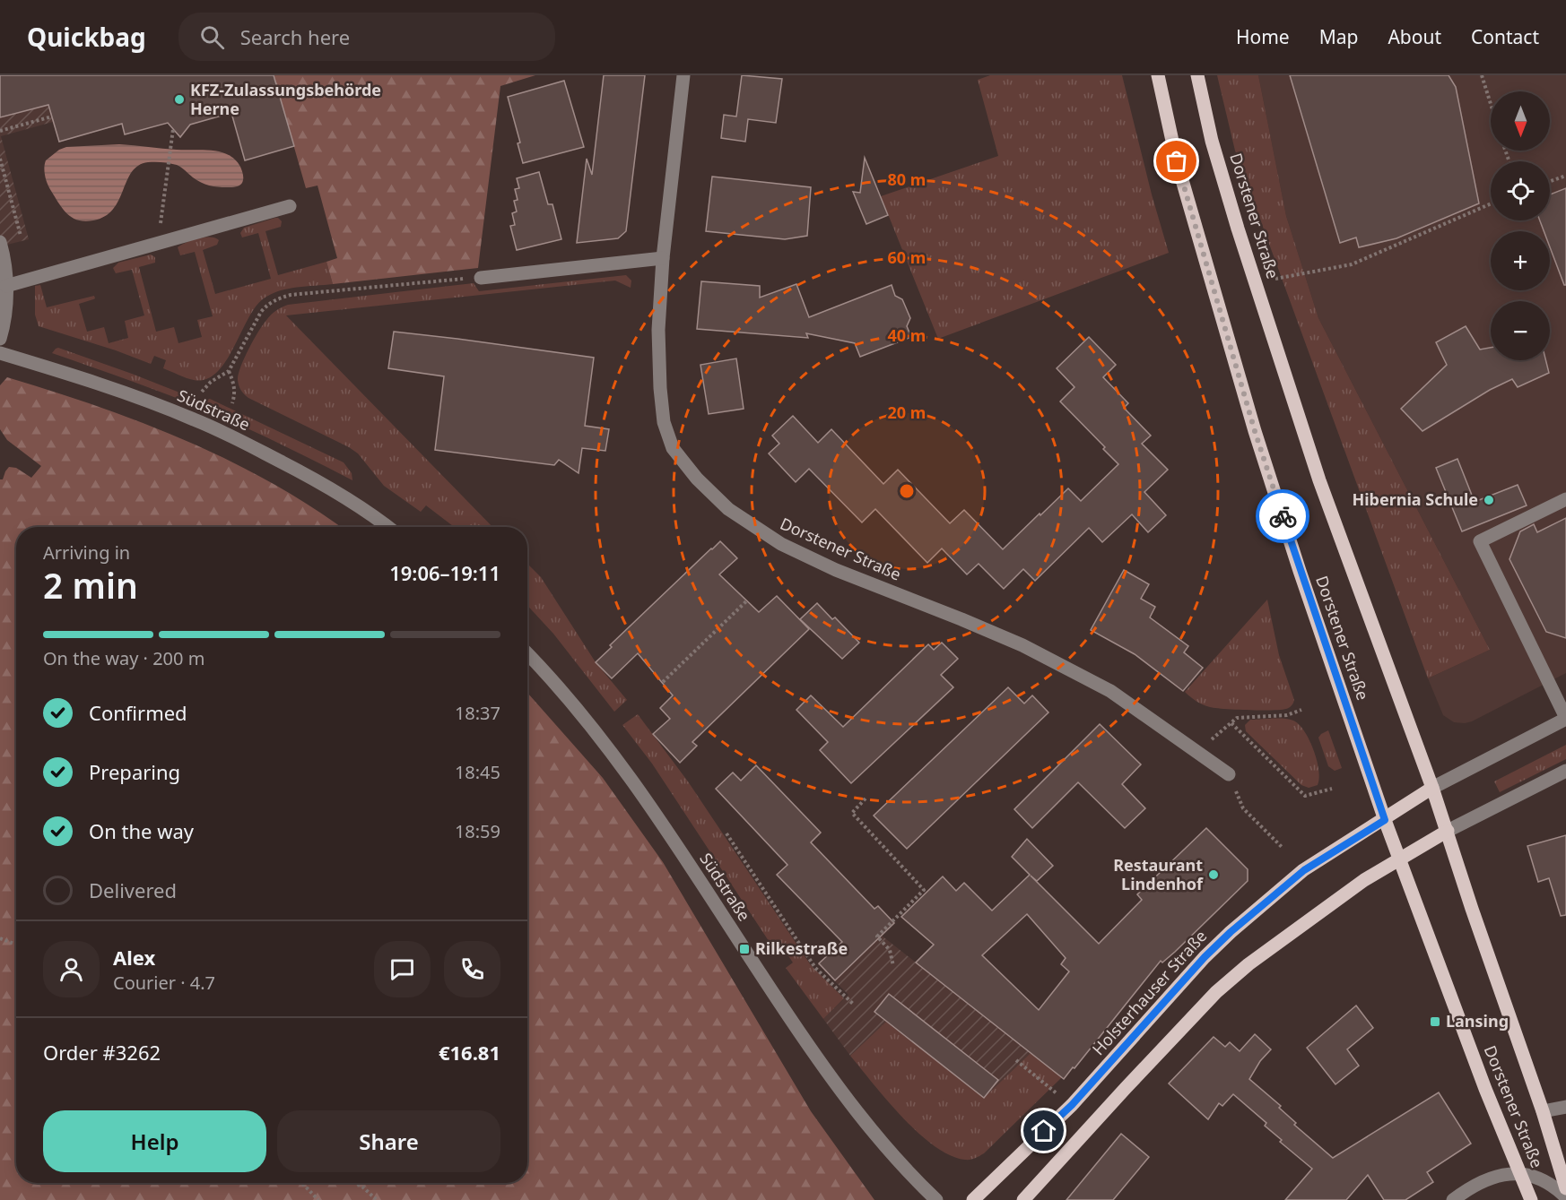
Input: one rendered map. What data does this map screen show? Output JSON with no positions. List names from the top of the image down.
{
  "streets": {
    "main road": ["Dorstener Straße", "Holsterhauser Straße"],
    "street": ["Südstraße"]
  },
  "crossings": [
    ["Dorstener Straße", "Holsterhauser Straße"]
  ],
  "places": {
    "other": ["KFZ-Zulassungsbehörde Herne", "Hibernia Schule", "Restaurant Lindenhof"],
    "transit": ["Rilkestraße", "Lansing"]
  },
  "north": "bottom",
  "page": {
    "header": "Quickbag",
    "search": "Search here",
    "nav": [
      "Home",
      "Map",
      "About",
      "Contact"
    ],
    "map_buttons": ["+", "−"],
    "heading": ["2 min", "Arriving in", "19:06–19:11"],
    "panel": [
      "Alex",
      "Courier · 4.7",
      "Order #3262",
      "€16.81"
    ],
    "bar": "On the way · 200 m",
    "list": [
      ["Confirmed", "18:37"],
      ["Preparing", "18:45"],
      ["On the way", "18:59"],
      "Delivered"
    ],
    "buttons": ["Help", "Share"]
  },
  "rings": [
    "80 m",
    "60 m",
    "40 m",
    "20 m"
  ]
}
